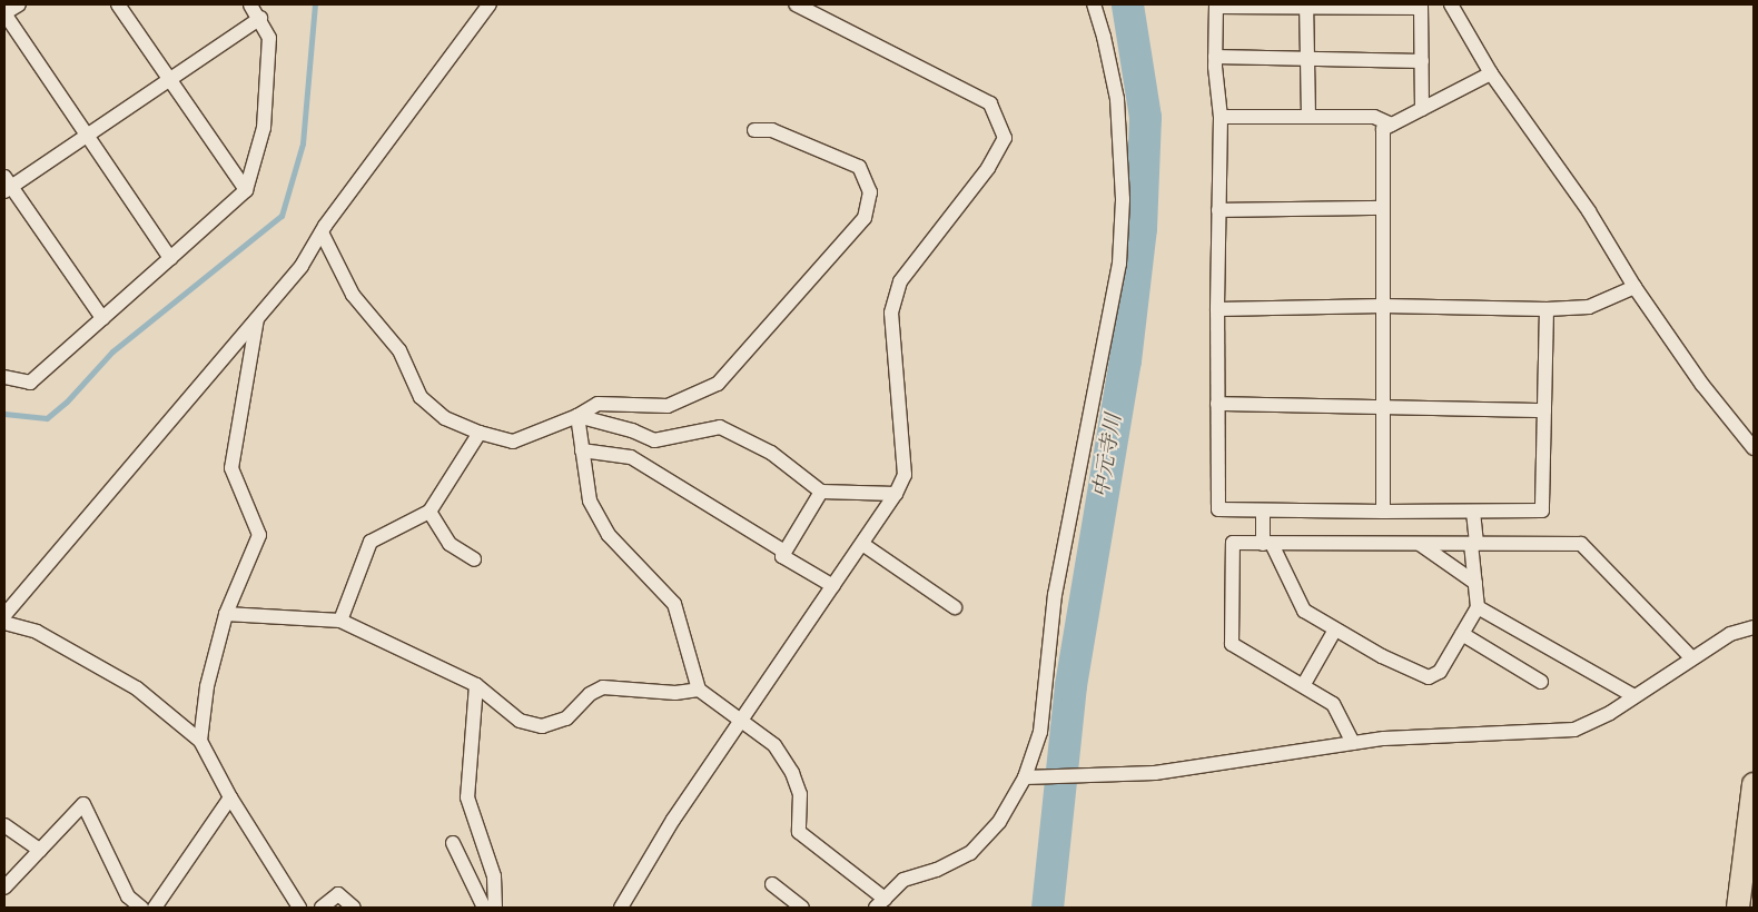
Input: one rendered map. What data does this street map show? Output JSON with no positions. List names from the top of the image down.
{
  "water": ["中元寺川"]
}
